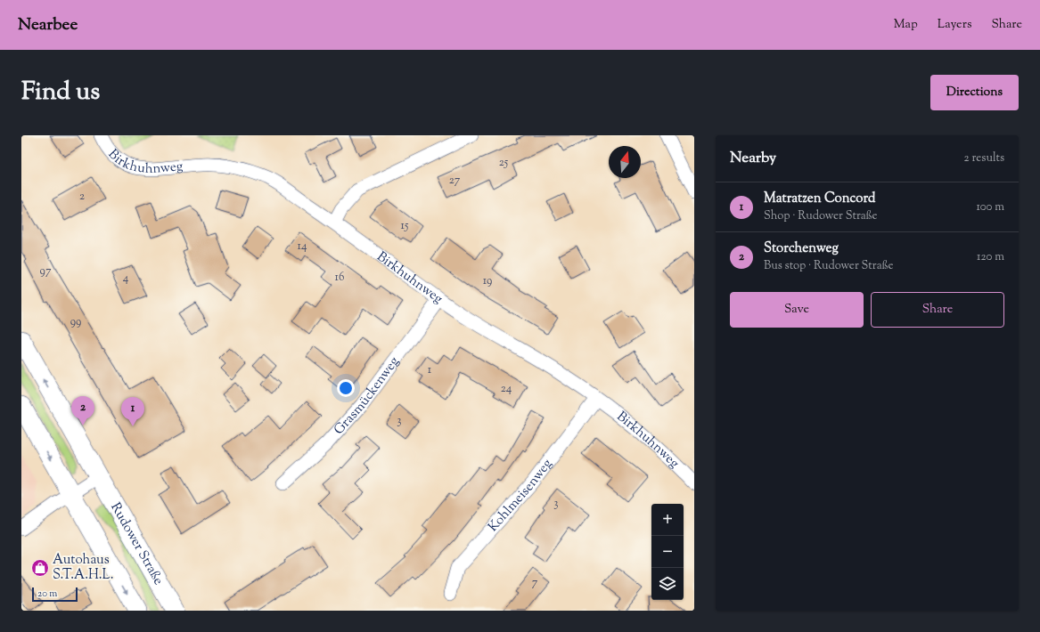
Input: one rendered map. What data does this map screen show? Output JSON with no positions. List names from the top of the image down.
{
  "streets": {
    "main road": ["Rudower Straße"],
    "street": ["Birkhuhnweg", "Grasmückenweg", "Kohlmeisenweg"]
  },
  "crossings": [
    ["Birkhuhnweg", "Grasmückenweg"],
    ["Birkhuhnweg", "Kohlmeisenweg"]
  ],
  "places": {
    "shop": ["Autohaus S.T.A.H.L."]
  },
  "house_numbers": [
    "25",
    "27",
    "2",
    "15",
    "14",
    "97",
    "16",
    "4",
    "19",
    "99",
    "1",
    "24",
    "3",
    "3",
    "7"
  ],
  "scale_bar": "20 m",
  "north": "top",
  "page": {
    "header": "Nearbee",
    "nav": ["Map", "Layers", "Share"],
    "title": "Find us",
    "buttons": [
      "Directions",
      ["Save", "Share"]
    ],
    "heading": ["Nearby", "2 results"],
    "list": [
      {
        "mark": "1",
        "name": "Matratzen Concord",
        "note": "Shop · Rudower Straße",
        "value": "100 m"
      },
      {
        "mark": "2",
        "name": "Storchenweg",
        "note": "Bus stop · Rudower Straße",
        "value": "120 m"
      }
    ],
    "pins": ["2", "1"],
    "map_buttons": ["+", "−"],
    "scale": "20 m"
  }
}
